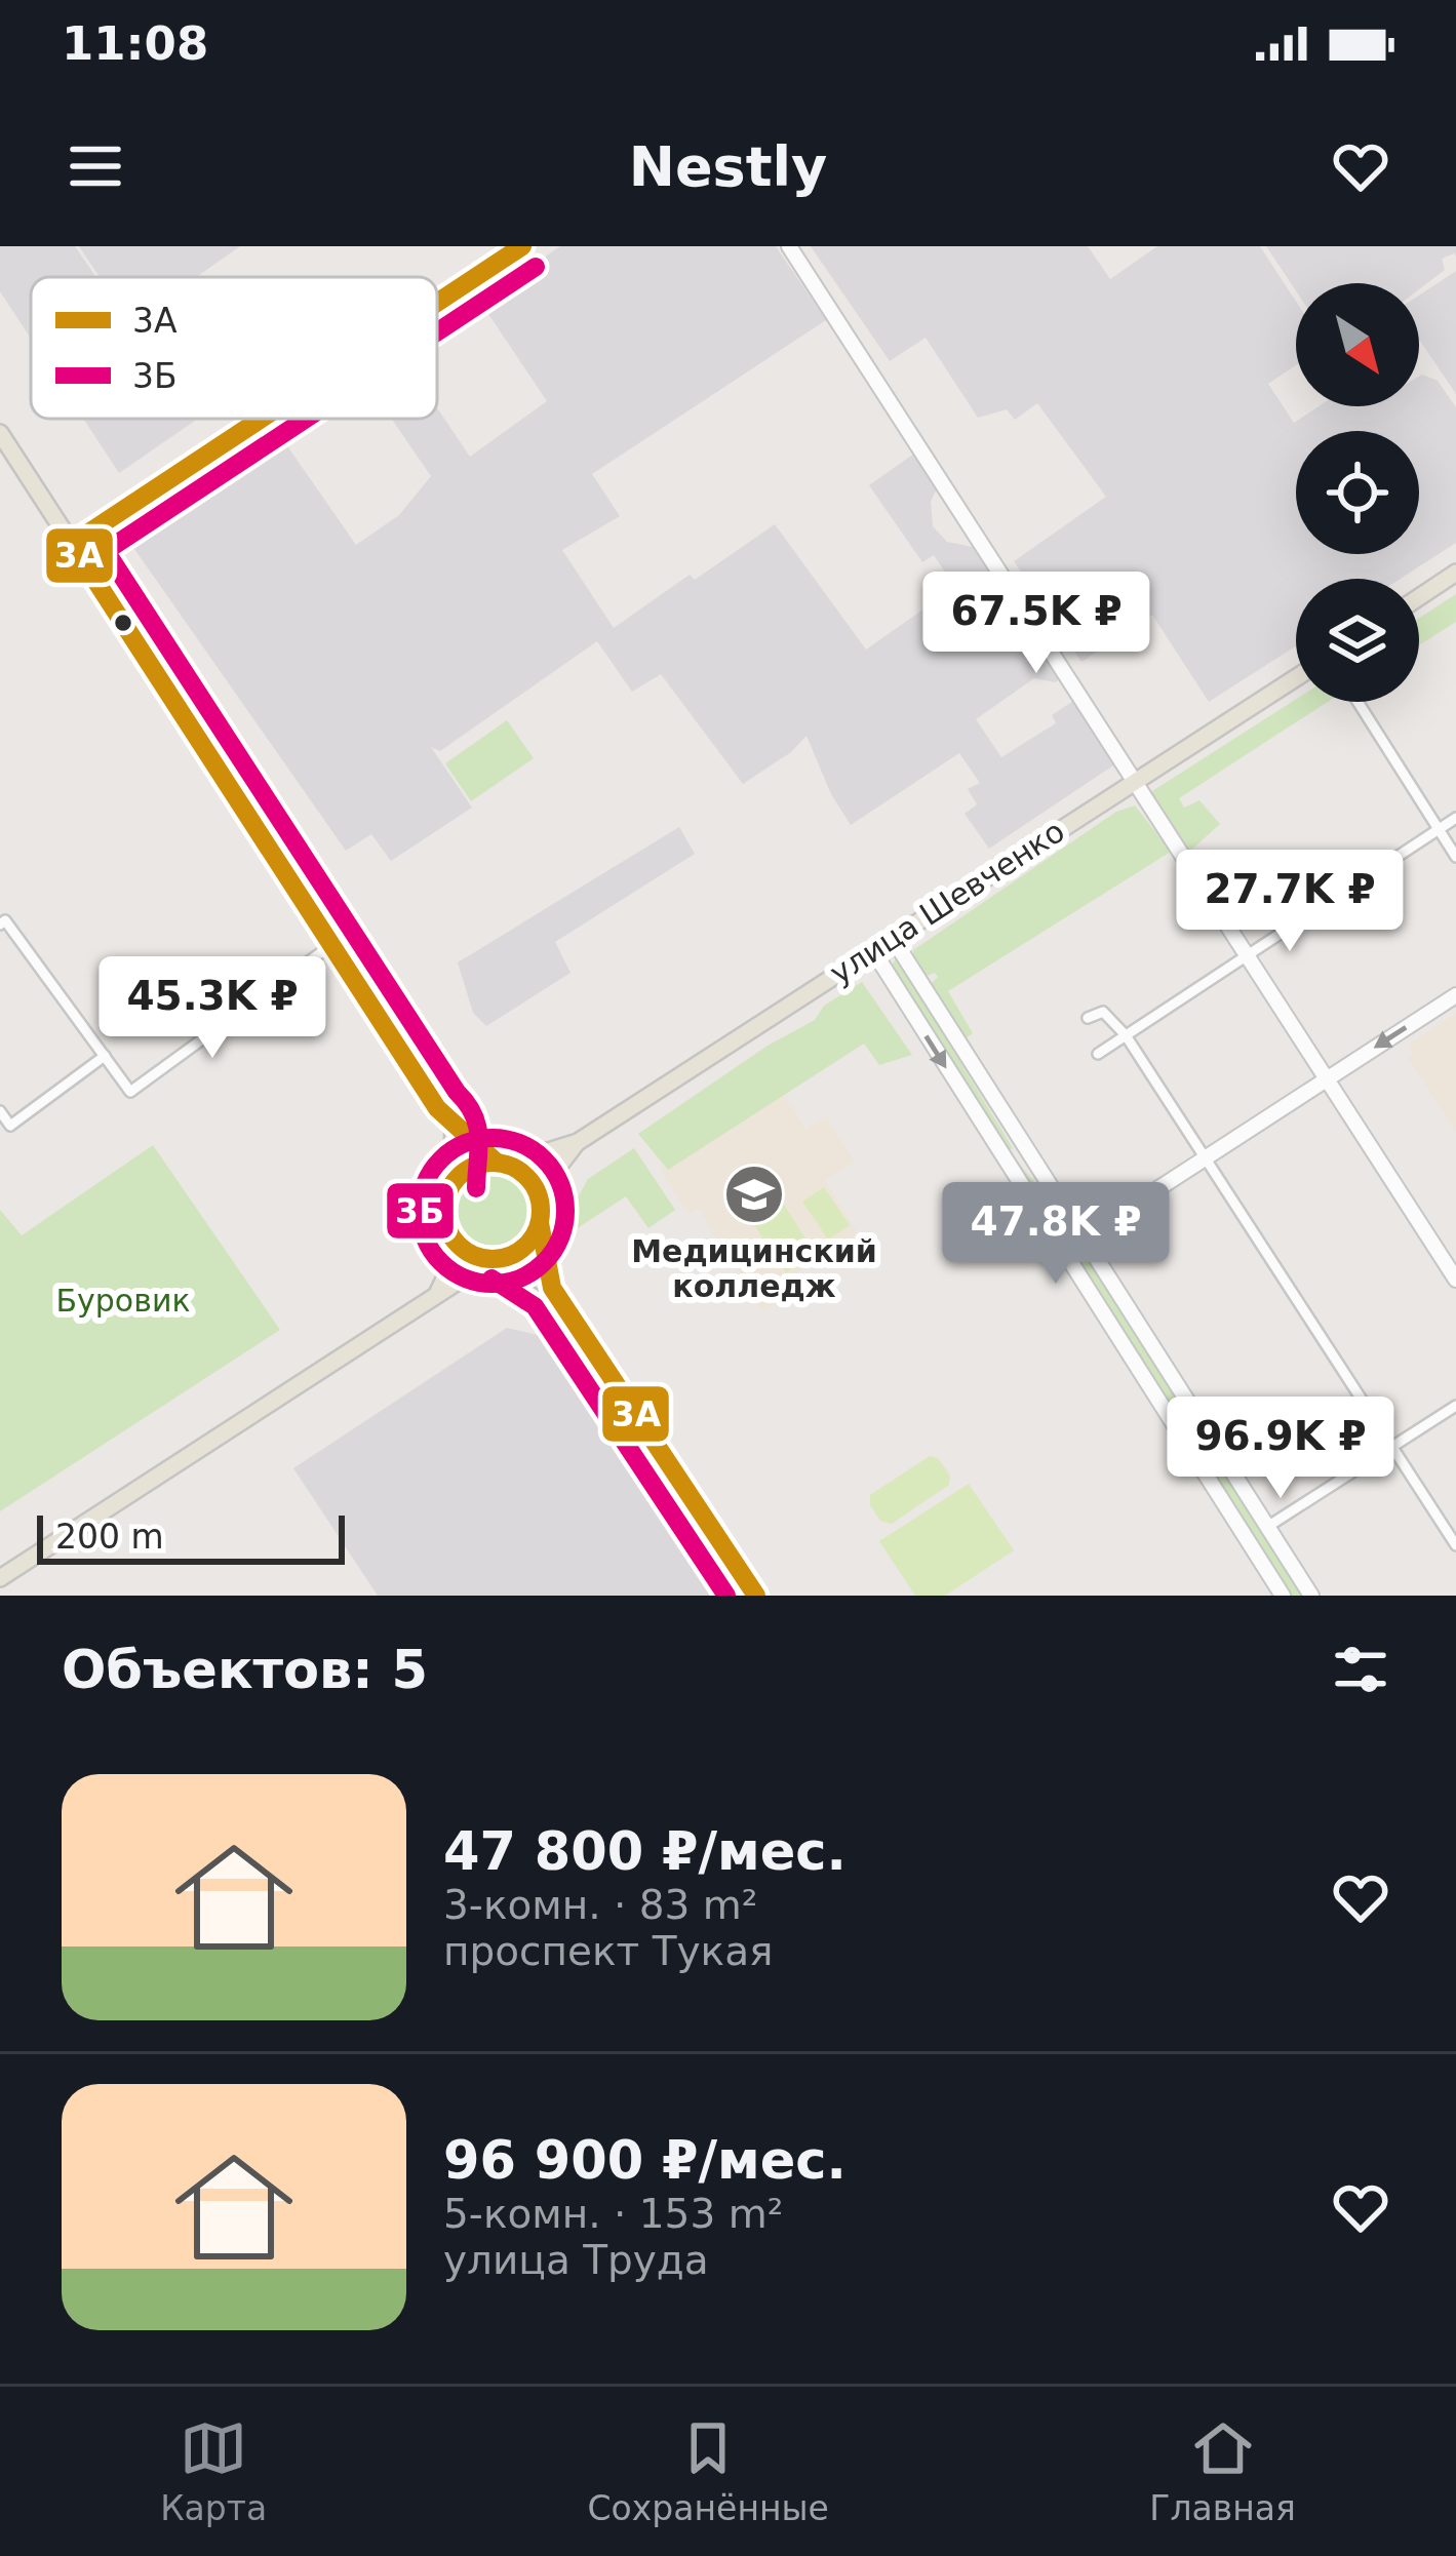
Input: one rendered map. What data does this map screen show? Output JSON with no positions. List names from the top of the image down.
{
  "streets": {
    "main road": ["улица Шевченко"]
  },
  "parks": ["Буровик"],
  "places": {
    "school or university": ["Медицинский колледж"]
  },
  "lines": ["transit line 3А", "transit line 3Б"],
  "legend": ["3А", "3Б"],
  "scale_bar": "200 m",
  "north": "bottom right",
  "page": {
    "status": "11:08",
    "header": "Nestly",
    "price": [
      "67.5K ₽",
      "27.7K ₽",
      "45.3K ₽",
      "47.8K ₽",
      "96.9K ₽"
    ],
    "scale": "200 m",
    "heading": "Объектов: 5",
    "list": [
      {
        "name": "47 800 ₽/мес.",
        "note": "3-комн. · 83 m² · проспект Тукая"
      },
      {
        "name": "96 900 ₽/мес.",
        "note": "5-комн. · 153 m² · улица Труда"
      }
    ],
    "tabs": ["Карта", "Сохранённые", "Главная"]
  }
}
